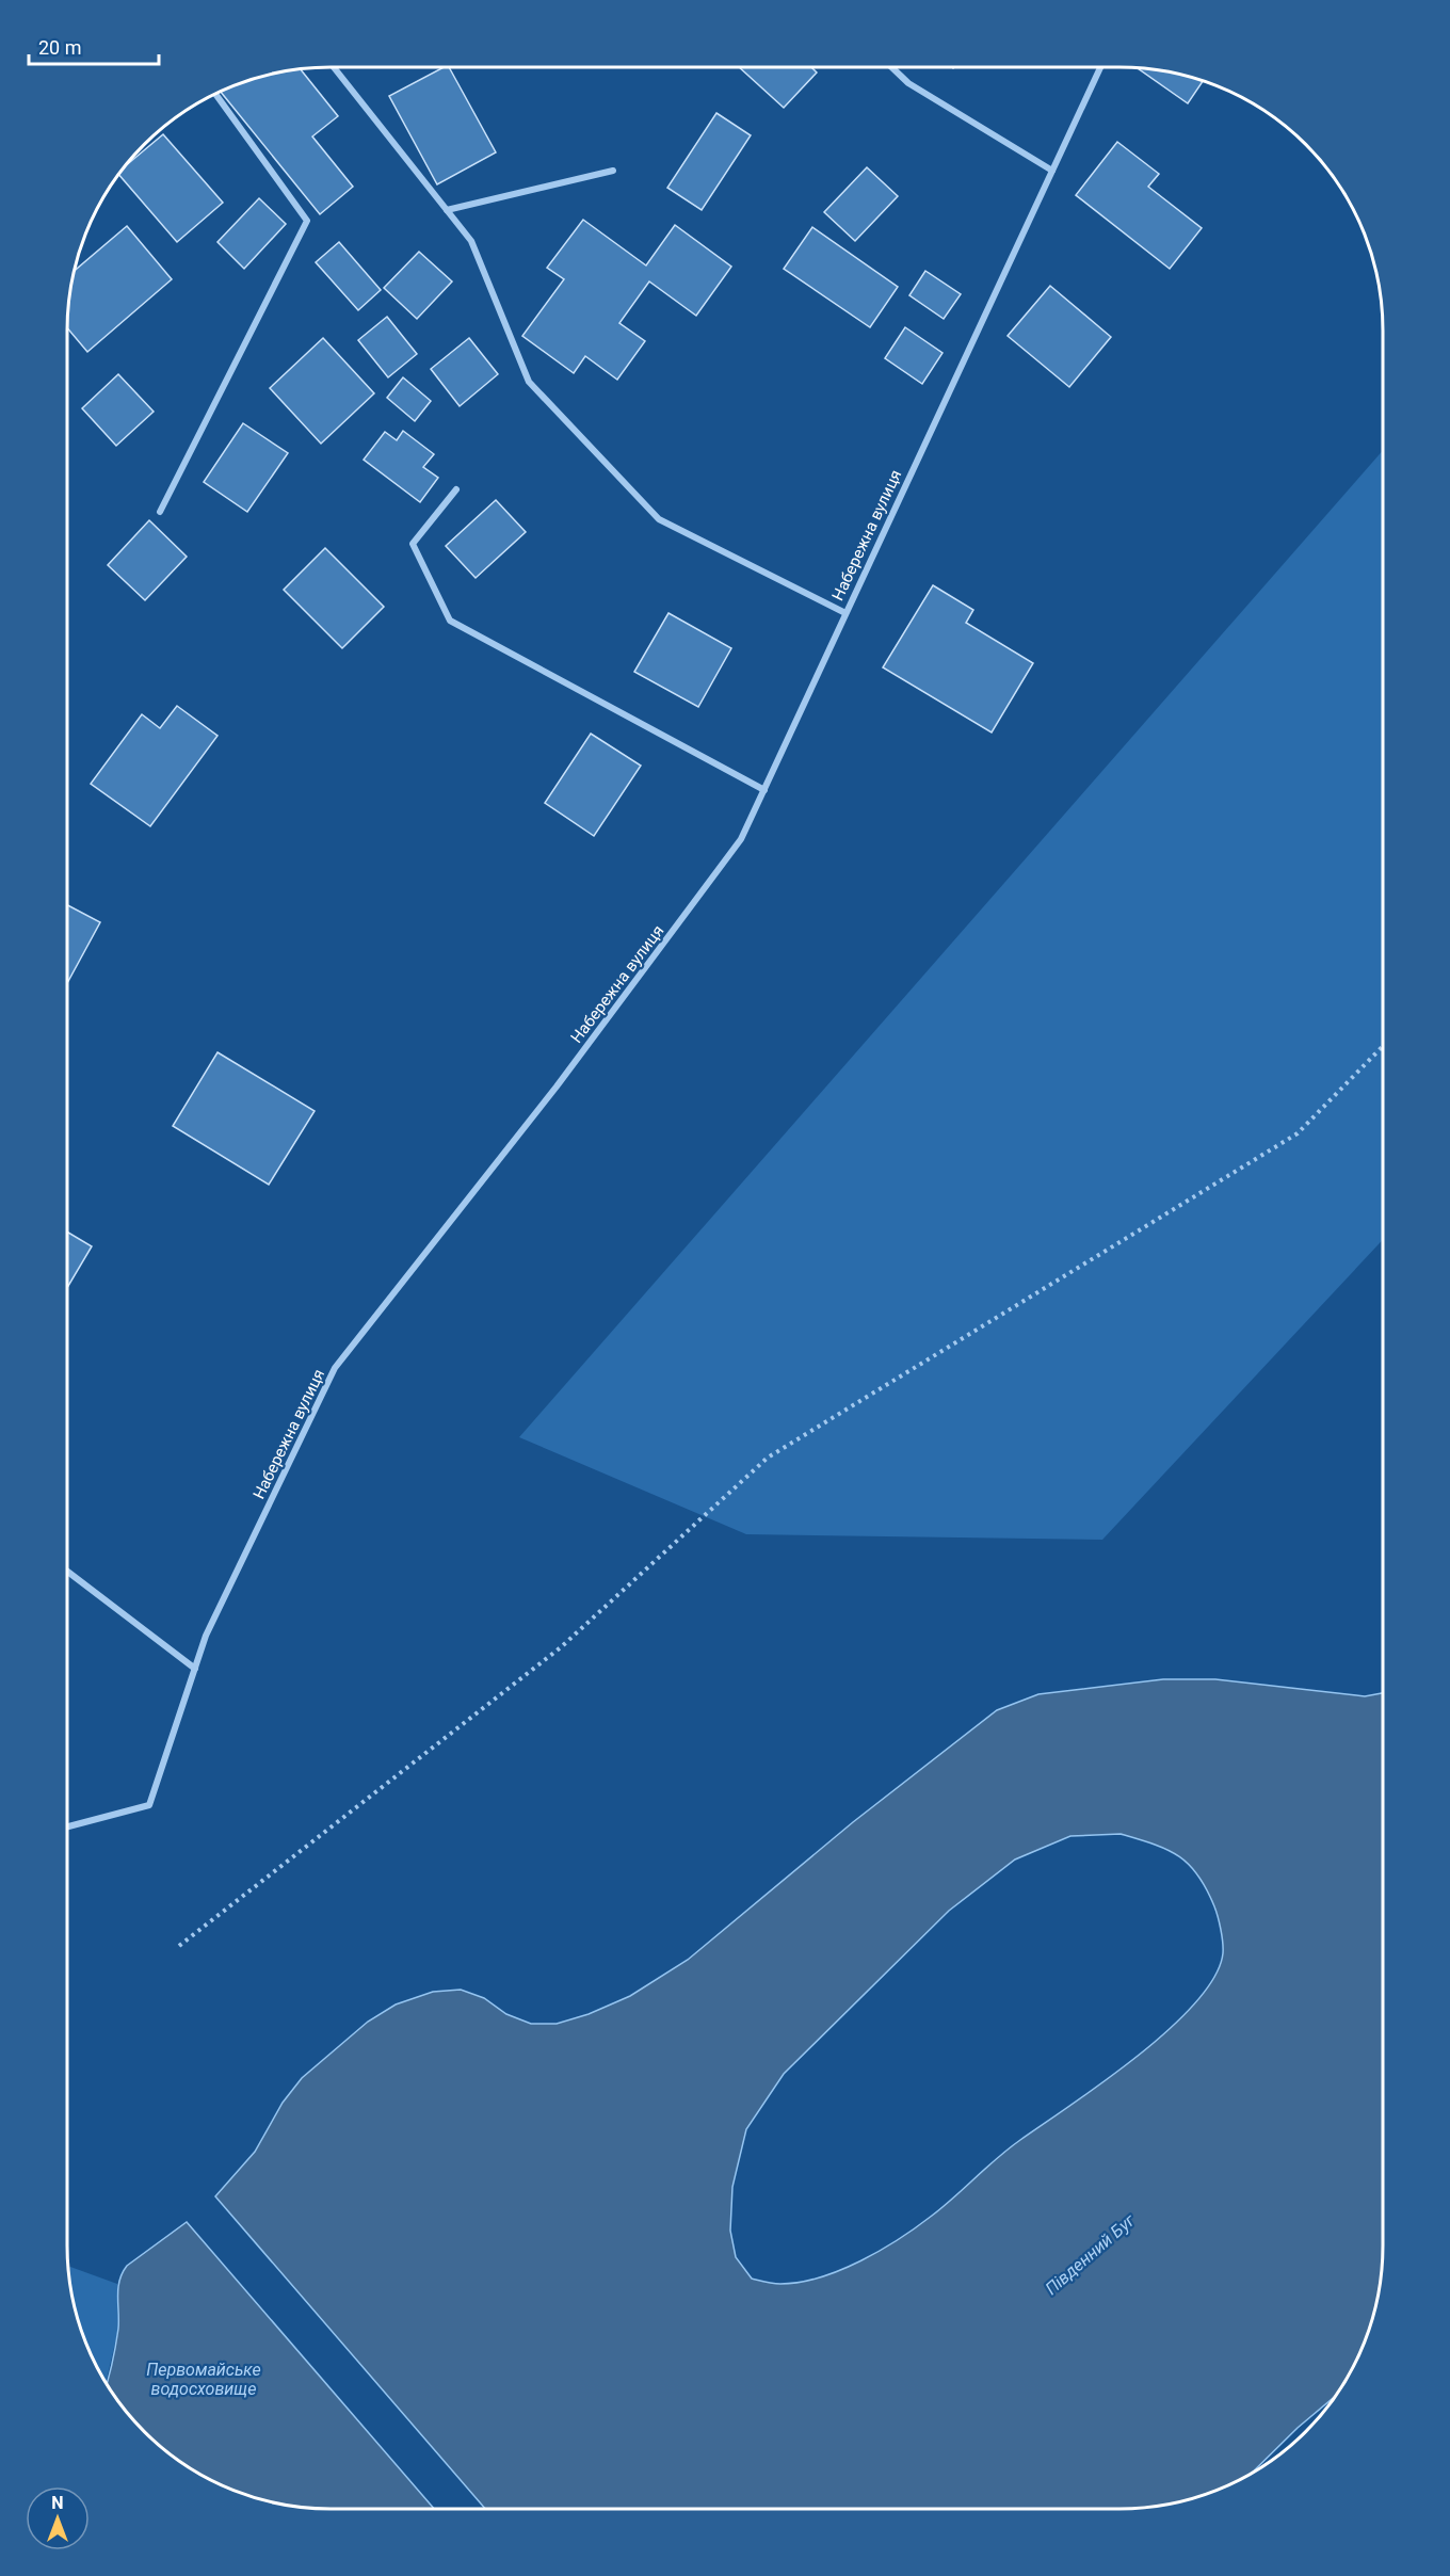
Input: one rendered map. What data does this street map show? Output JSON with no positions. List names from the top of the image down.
{
  "streets": {
    "street": ["Набережна вулиця"]
  },
  "water": ["Південний Буг", "Первомайське водосховище"],
  "scale_bar": "20 m",
  "north": "top"
}
